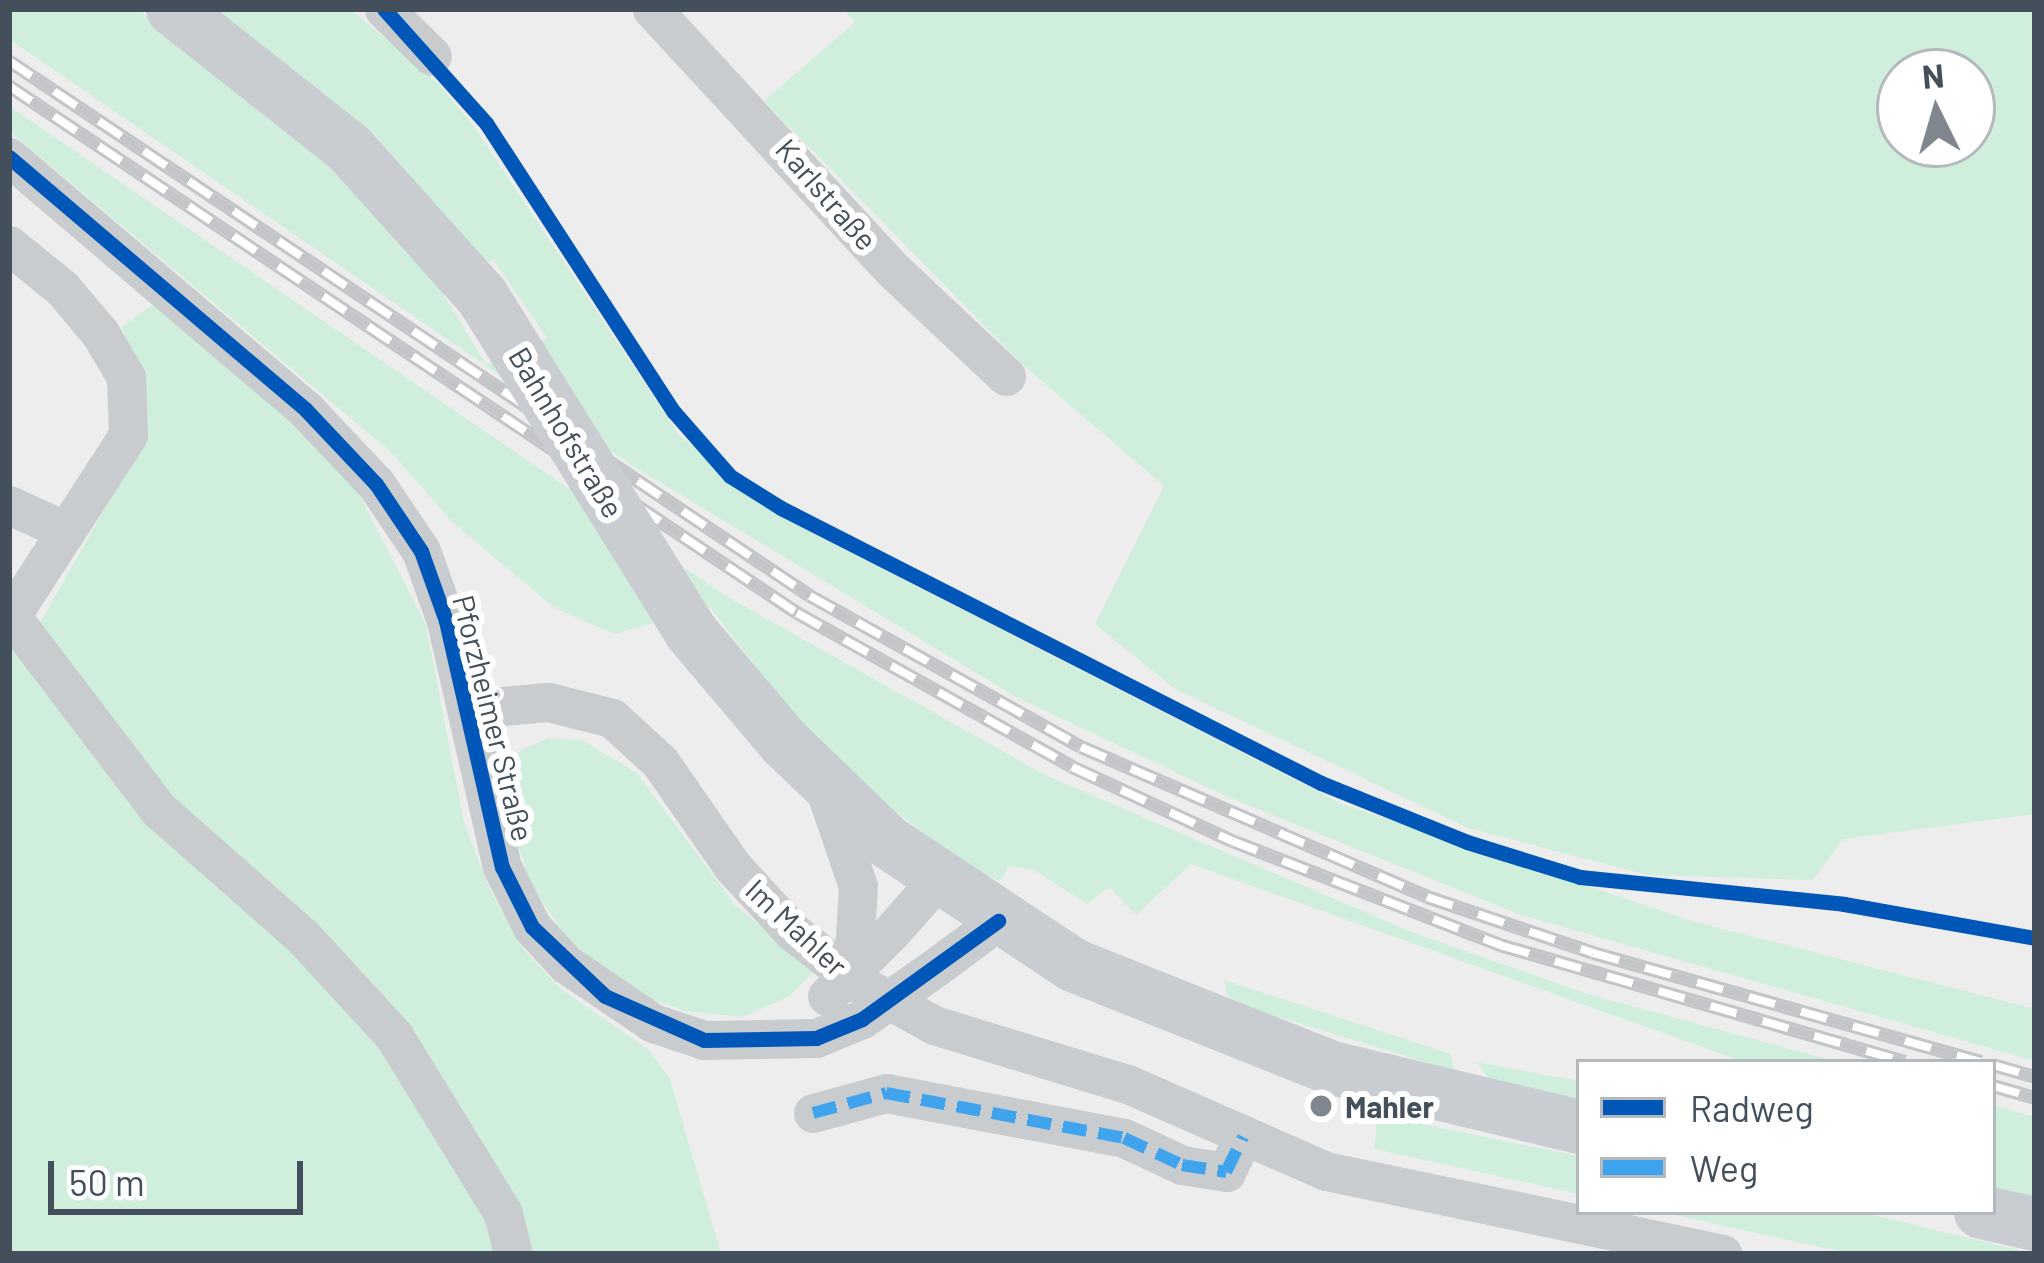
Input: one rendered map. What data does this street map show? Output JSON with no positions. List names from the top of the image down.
{
  "streets": {
    "main road": ["Bahnhofstraße"],
    "street": ["Karlstraße", "Pforzheimer Straße", "Im Mahler"]
  },
  "crossings": [
    ["Bahnhofstraße", "Pforzheimer Straße"],
    ["Pforzheimer Straße", "Im Mahler"]
  ],
  "places": ["Mahler"],
  "legend": ["Radweg", "Weg"],
  "scale_bar": "50 m",
  "north": "top"
}
